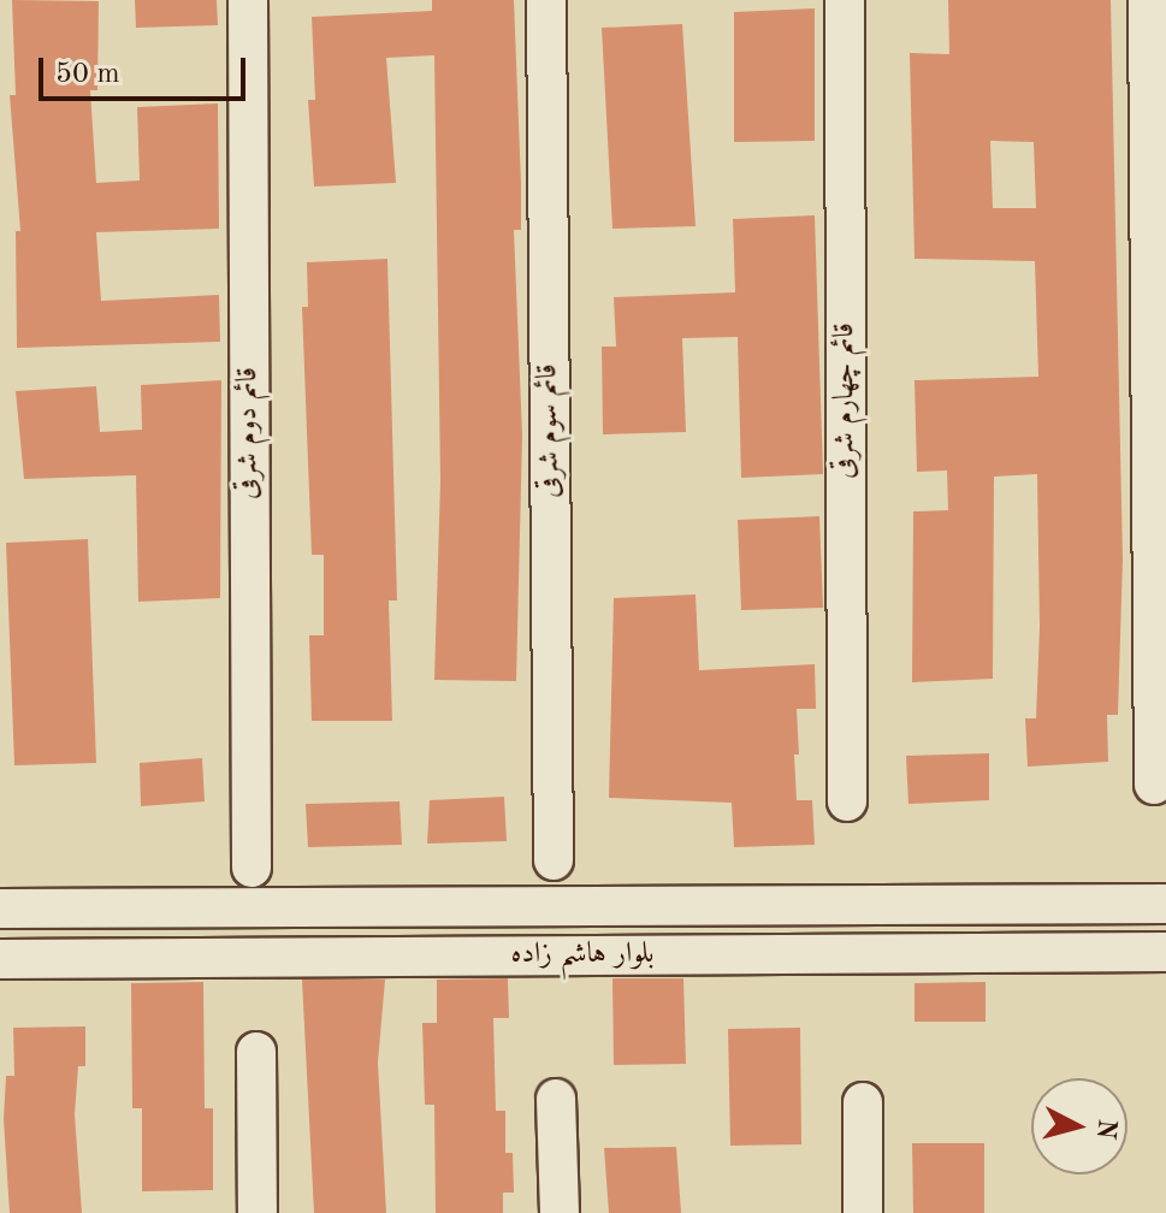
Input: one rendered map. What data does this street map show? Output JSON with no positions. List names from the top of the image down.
{
  "streets": {
    "street": [
      "قائم چهارم شرقی",
      "قائم سوم شرقی",
      "قائم دوم شرقی",
      "بلوار هاشم زاده"
    ]
  },
  "scale_bar": "50 m",
  "north": "right"
}
